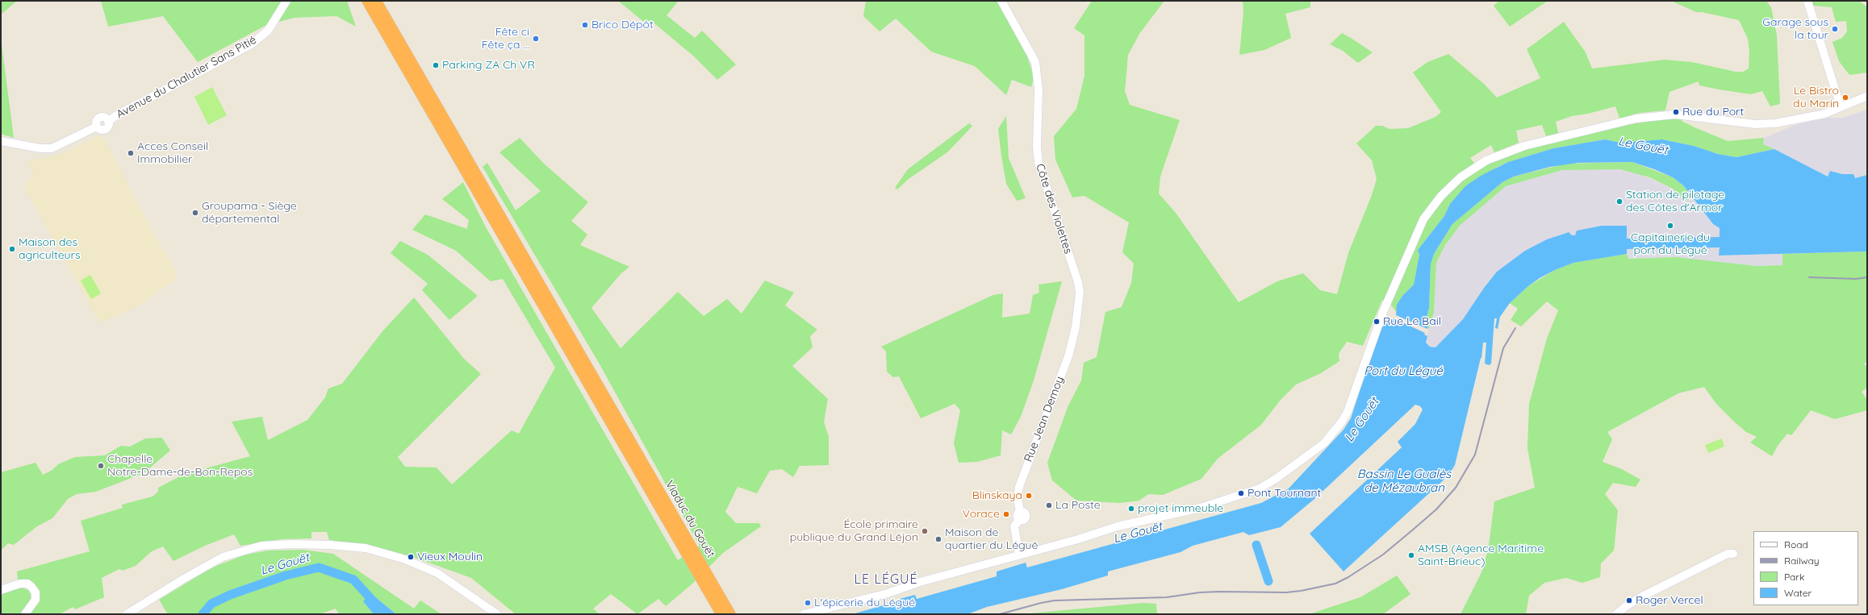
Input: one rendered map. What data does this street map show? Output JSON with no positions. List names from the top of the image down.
{
  "streets": {
    "highway": ["Viaduc du Gouët"],
    "street": ["Avenue du Chalutier Sans Pitié", "Côte des Violettes", "Rue Jean Demoy"]
  },
  "crossings": [
    ["Côte des Violettes", "Rue Jean Demoy"]
  ],
  "districts": ["LE LÉGUÉ"],
  "water": ["Le Gouët", "Port du Légué", "Bassin Le Gualès de Mézaubran"],
  "places": [
    "Brico Dépôt",
    "Garage sous la tour",
    "Fête ci Fête ça ...",
    "Parking ZA Ch VR",
    "Le Bistro du Marin",
    "Rue du Port",
    "Acces Conseil Immobilier",
    "Station de pilotage des Côtes d'Armor",
    "Groupama - Siège départemental",
    "Capitainerie du port du Légué",
    "Maison des agriculteurs",
    "Rue Le Bail",
    "Chapelle Notre-Dame-de-Bon-Repos",
    "Pont Tournant",
    "Blinskaya",
    "La Poste",
    "projet immeuble",
    "Vorace",
    "École primaire publique du Grand Léjon",
    "Maison de quartier du Légué",
    "AMSB (Agence Maritime Saint-Brieuc)",
    "Vieux Moulin",
    "Roger Vercel",
    "L'épicerie du Légué"
  ],
  "legend": [
    "Road",
    "Railway",
    "Park",
    "Water"
  ]
}
